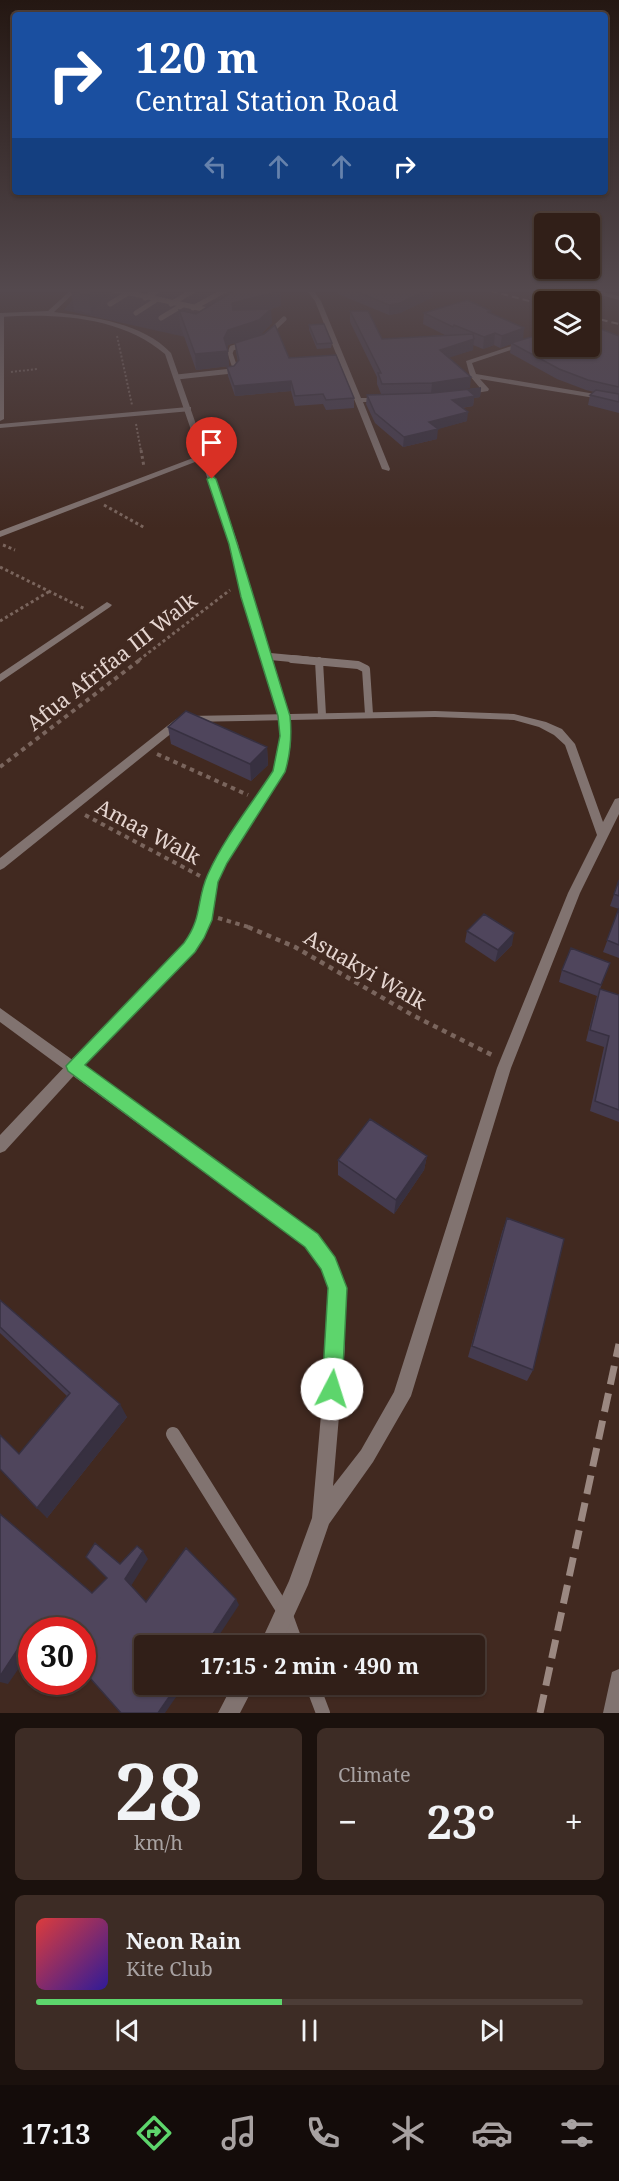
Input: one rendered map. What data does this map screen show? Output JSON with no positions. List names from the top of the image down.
{
  "streets": {
    "path": ["Afua Afrifaa III Walk", "Amaa Walk", "Asuakyi Walk"]
  },
  "page": {
    "turn": ["120 m", "Central Station Road"],
    "limit": "30",
    "trip": "17:15 · 2 min · 490 m",
    "tile": [
      ["28", "km/h"],
      "Climate"
    ],
    "heat": ["−", "23°", "+"],
    "song": ["Neon Rain", "Kite Club"],
    "tabs": "17:13"
  }
}
